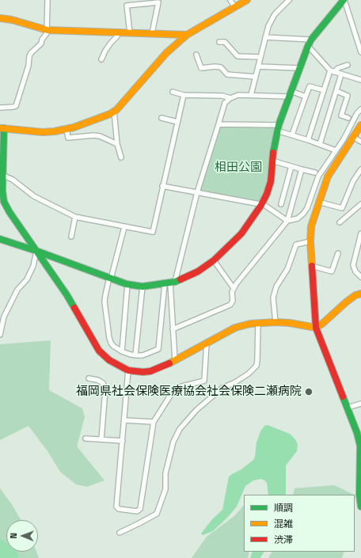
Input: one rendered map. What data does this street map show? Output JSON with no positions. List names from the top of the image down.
{
  "parks": ["相田公園"],
  "places": ["福岡県社会保険医療協会社会保険二瀬病院"],
  "legend": ["順調", "混雑", "渋滞"],
  "north": "left"
}
